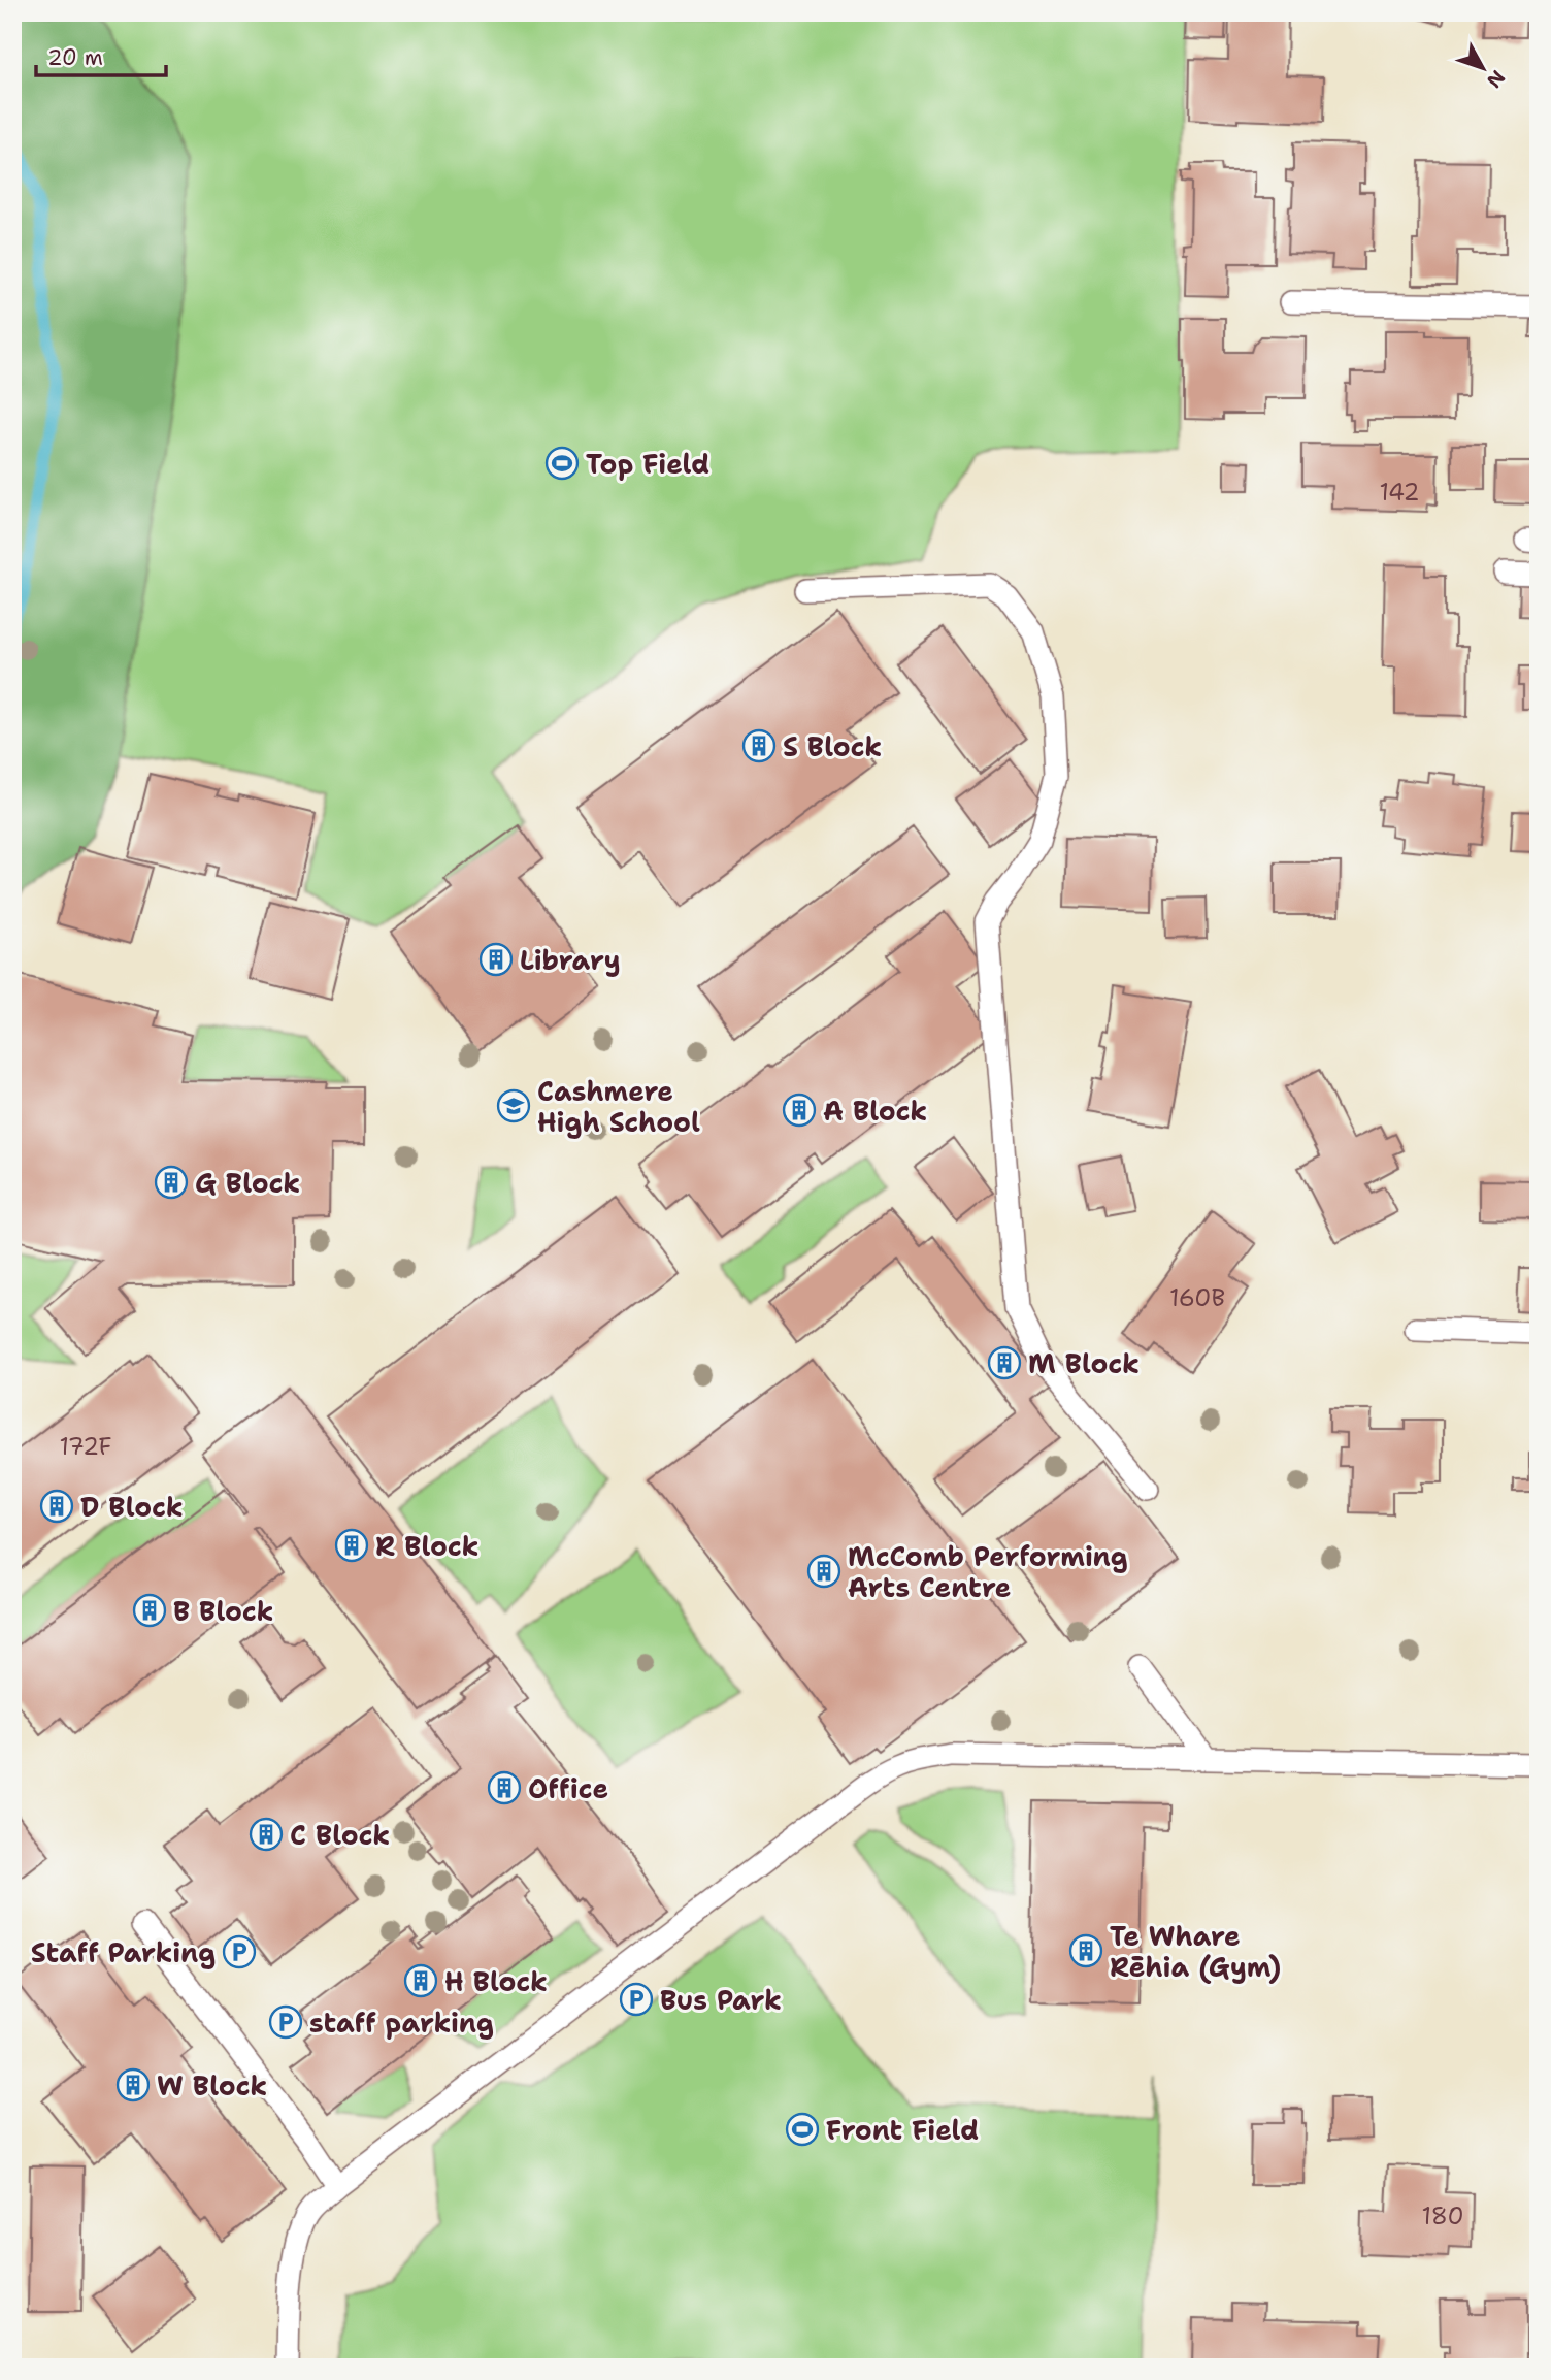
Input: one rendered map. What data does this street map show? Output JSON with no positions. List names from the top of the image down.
{
  "places": {
    "sports": ["Top Field", "Front Field"],
    "building": [
      "S Block",
      "Library",
      "A Block",
      "G Block",
      "M Block",
      "D Block",
      "R Block",
      "McComb Performing Arts Centre",
      "B Block",
      "Office",
      "C Block",
      "Te Whare Rēhia (Gym)",
      "H Block",
      "W Block"
    ],
    "school or university": ["Cashmere High School"],
    "parking": ["Staff Parking", "Bus Park", "staff parking"]
  },
  "house_numbers": [
    "142",
    "160B",
    "172F",
    "180"
  ],
  "scale_bar": "20 m",
  "north": "bottom right"
}
